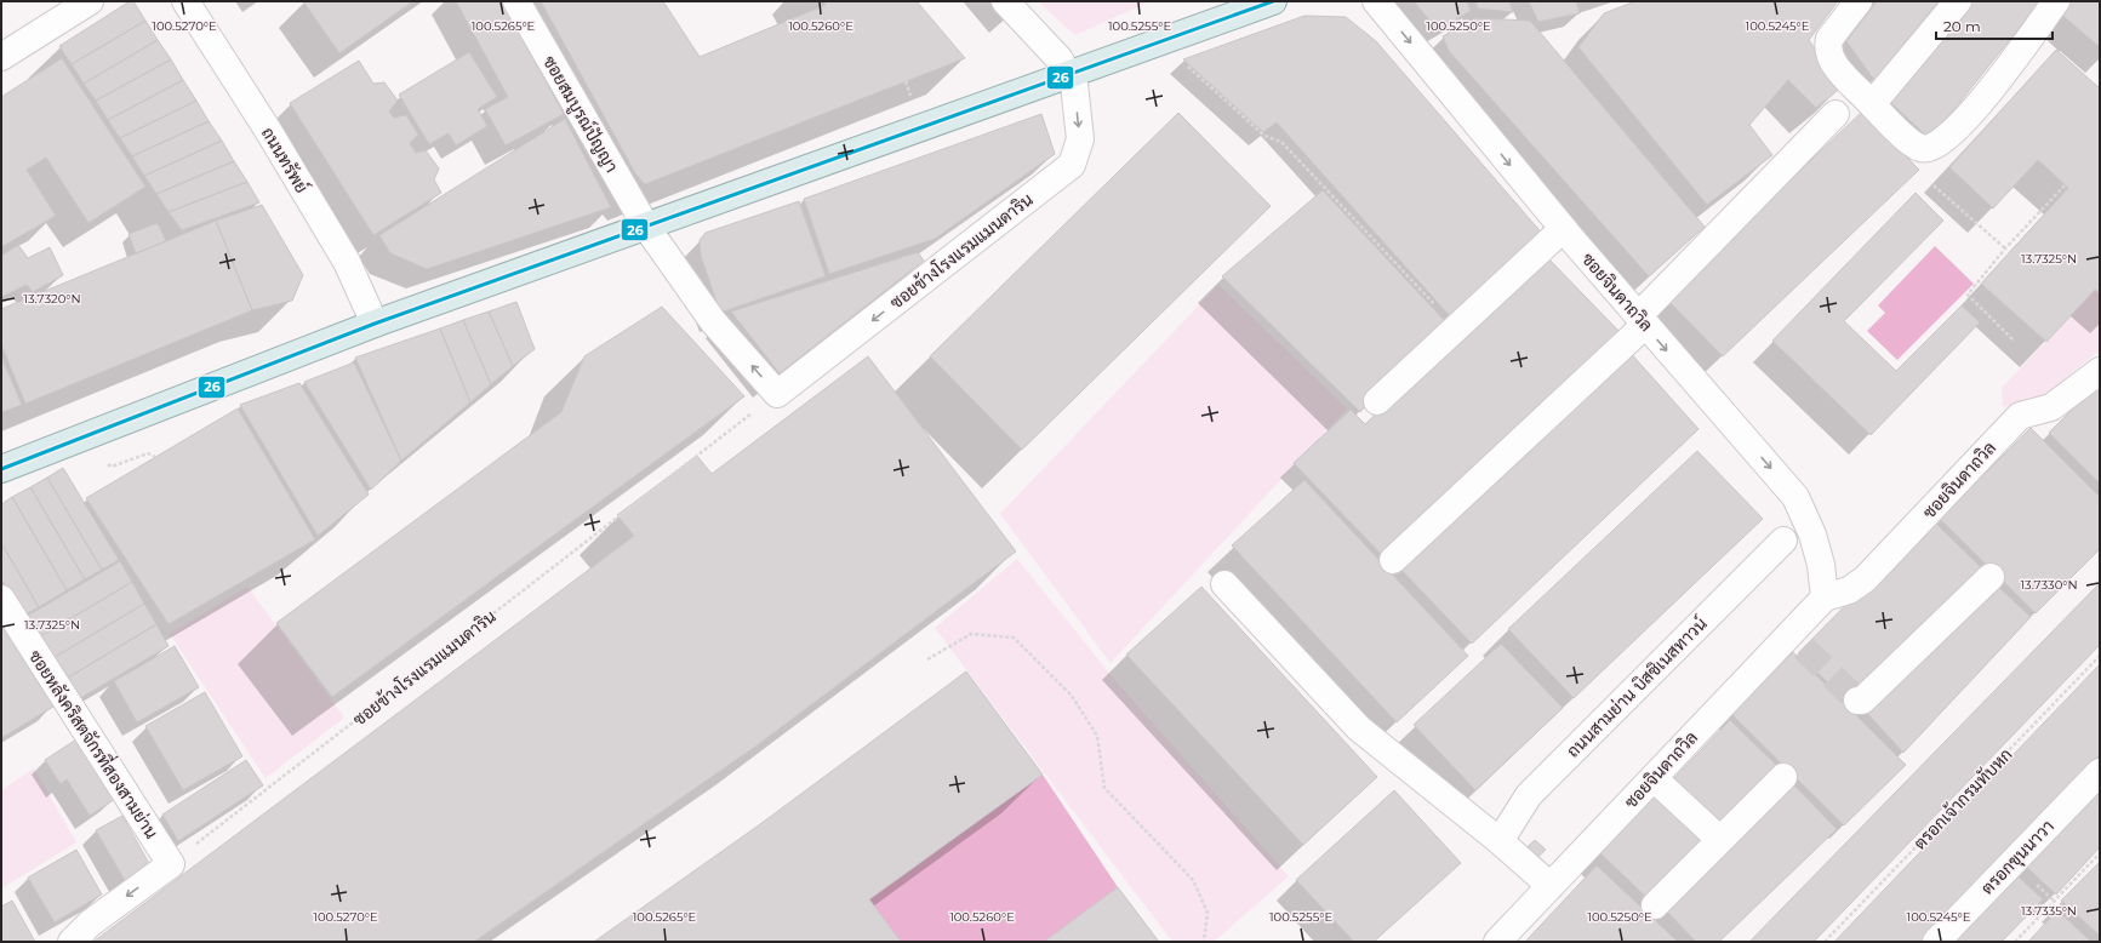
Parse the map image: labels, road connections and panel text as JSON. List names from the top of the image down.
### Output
{
  "streets": {
    "street": [
      "ซอยสมบูรณ์ปัญญา",
      "ถนนทรัพย์",
      "ซอยข้างโรงแรมแมนดาริน",
      "ซอยจินดาถวิล",
      "ถนนสามย่าน บิสซิเนสทาวน์",
      "ซอยหลังคริสตจักรที่สองสามย่าน",
      "ตรอกขุนนาวา"
    ],
    "path": ["ตรอกเจ้ากรมทับหก"]
  },
  "crossings": [
    ["ซอยข้างโรงแรมแมนดาริน", "ซอยหลังคริสตจักรที่สองสามย่าน"]
  ],
  "one_way": ["ซอยข้างโรงแรมแมนดาริน", "ซอยจินดาถวิล"],
  "lines": ["transit line 26"],
  "scale_bar": "20 m",
  "coordinates": [
    "100.5270°E",
    "100.5265°E",
    "100.5260°E",
    "100.5255°E",
    "100.5250°E",
    "100.5245°E",
    "13.7325°N",
    "13.7320°N",
    "13.7330°N",
    "13.7335°N"
  ]
}
